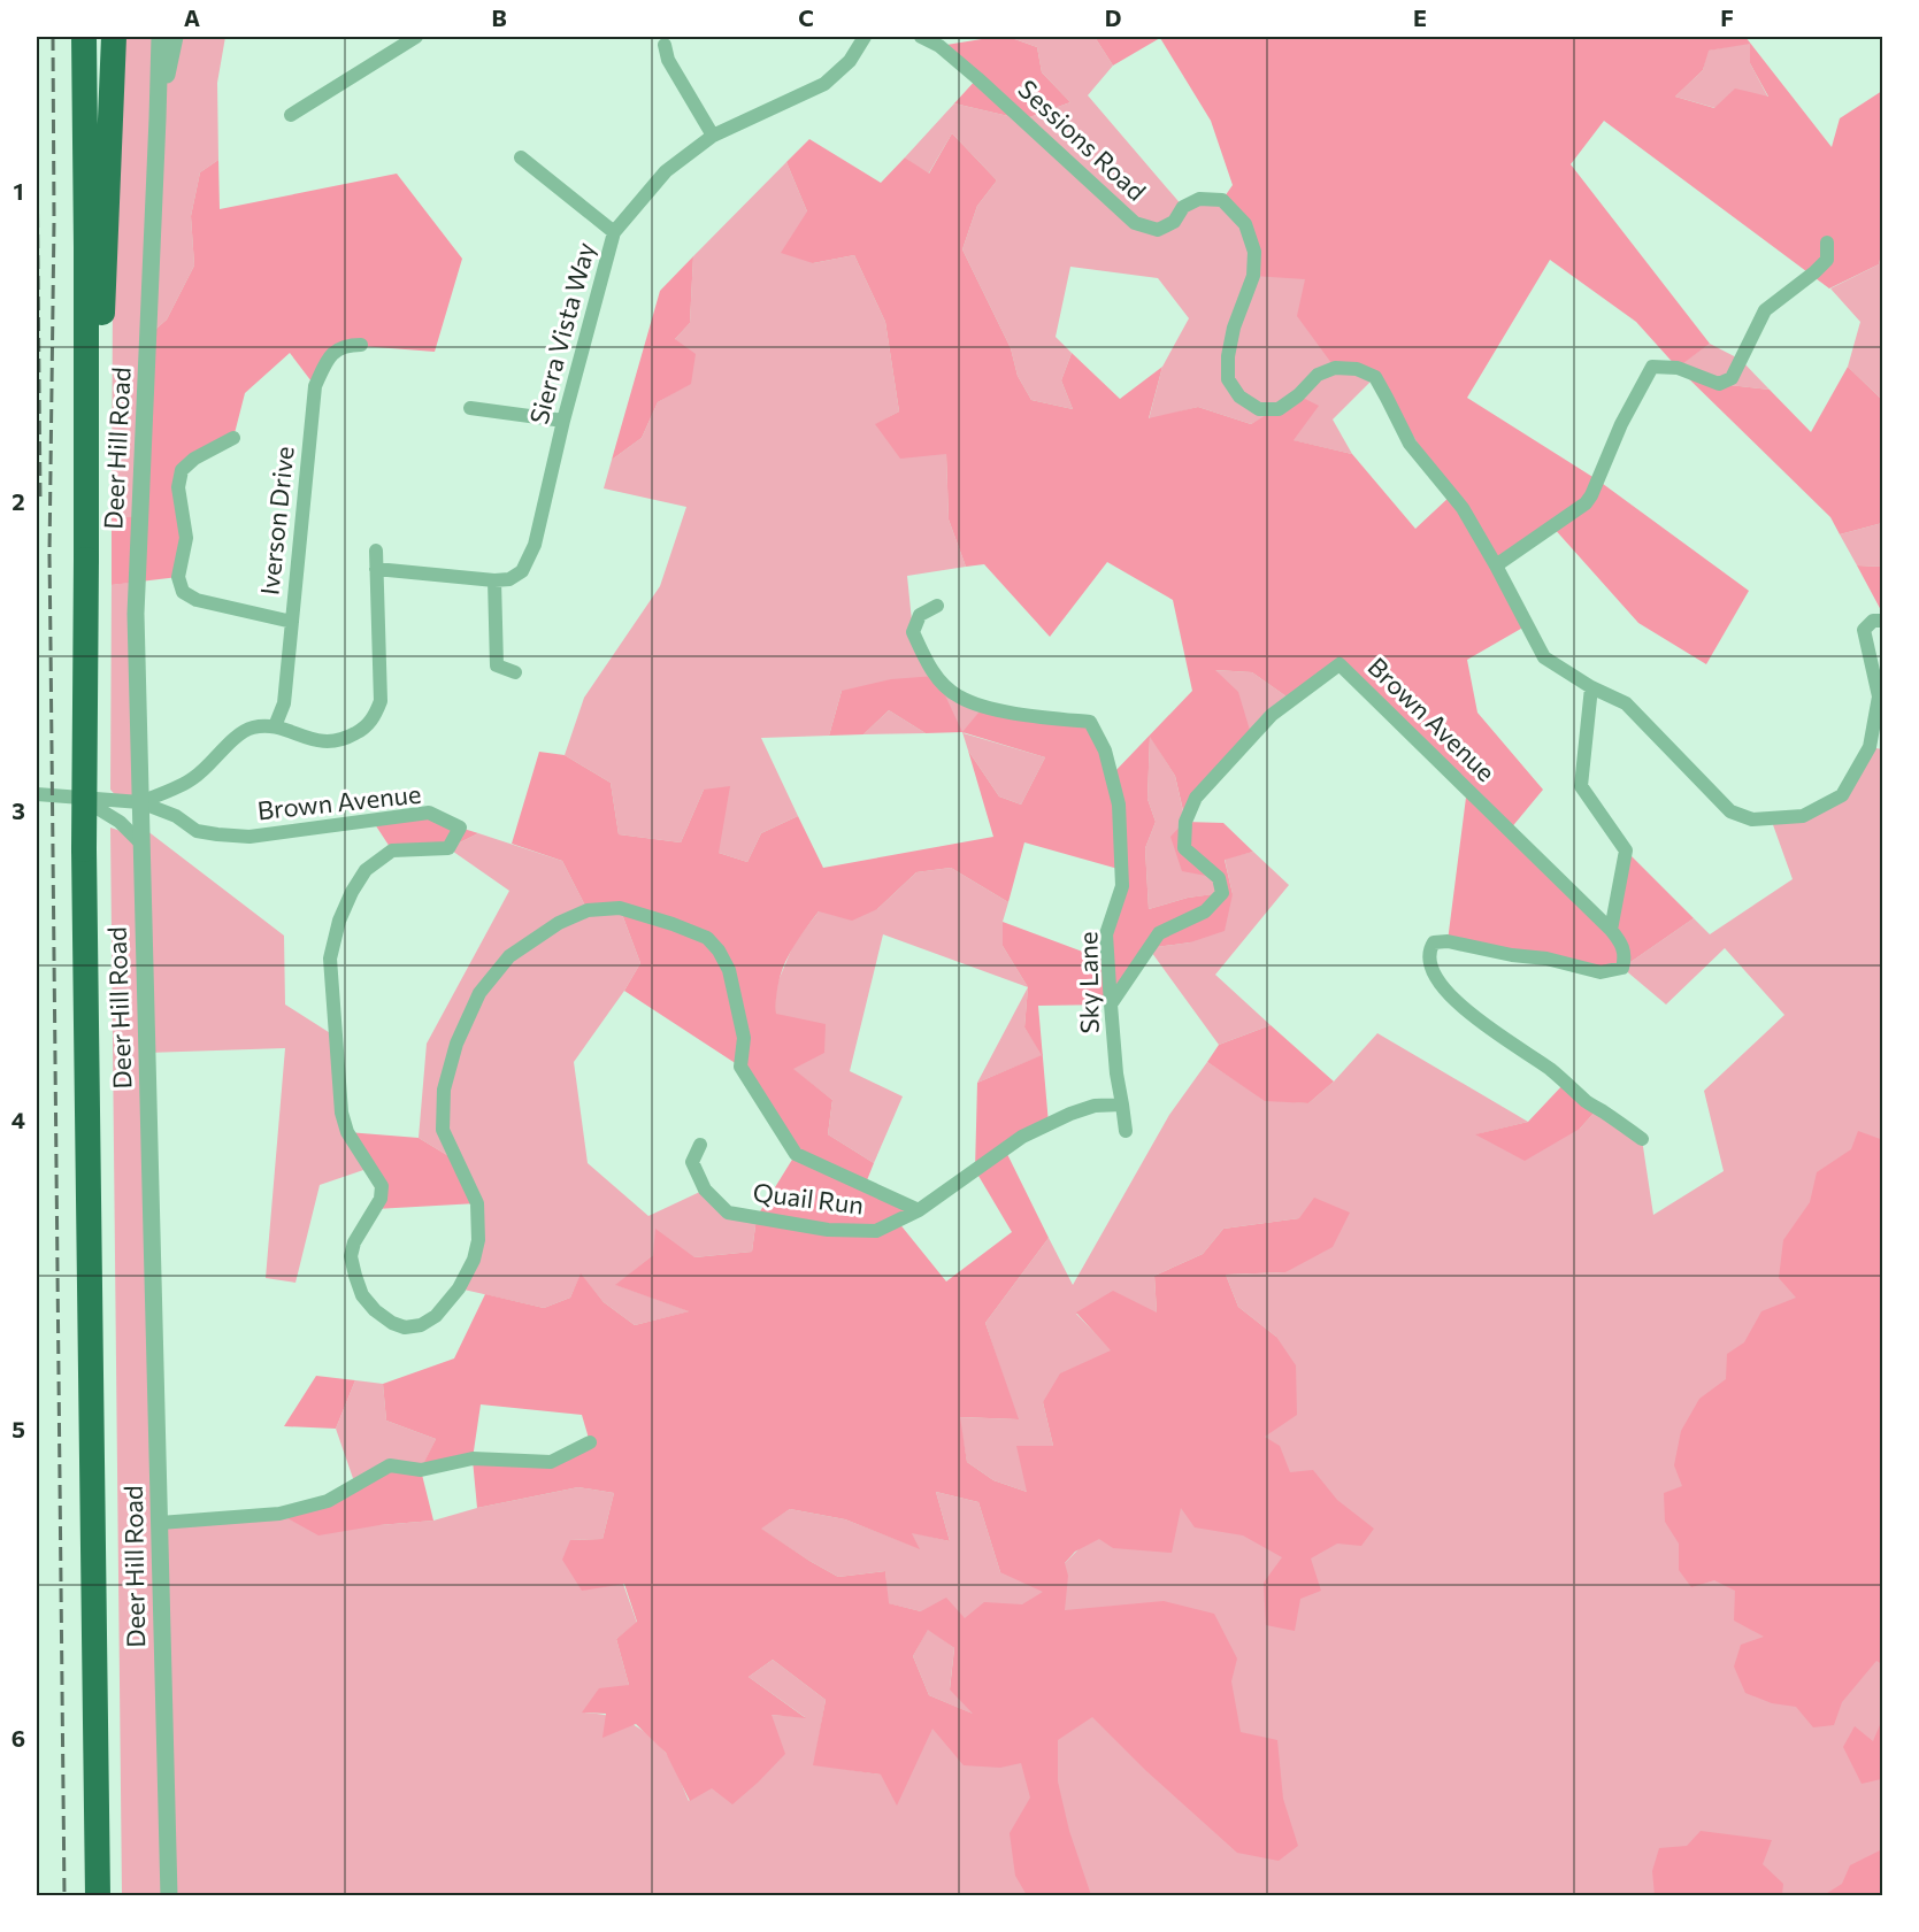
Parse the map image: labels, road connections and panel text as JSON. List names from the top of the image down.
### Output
{
  "streets": {
    "street": [
      "Sessions Road",
      "Sierra Vista Way",
      "Deer Hill Road",
      "Iverson Drive",
      "Brown Avenue",
      "Sky Lane",
      "Quail Run"
    ]
  },
  "crossings": [
    ["Deer Hill Road", "Brown Avenue"],
    ["Brown Avenue", "Sky Lane"],
    ["Brown Avenue", "Quail Run"]
  ],
  "grid": {
    "columns": [
      "A",
      "B",
      "C",
      "D",
      "E",
      "F"
    ],
    "rows": [
      "1",
      "2",
      "3",
      "4",
      "5",
      "6"
    ]
  }
}
